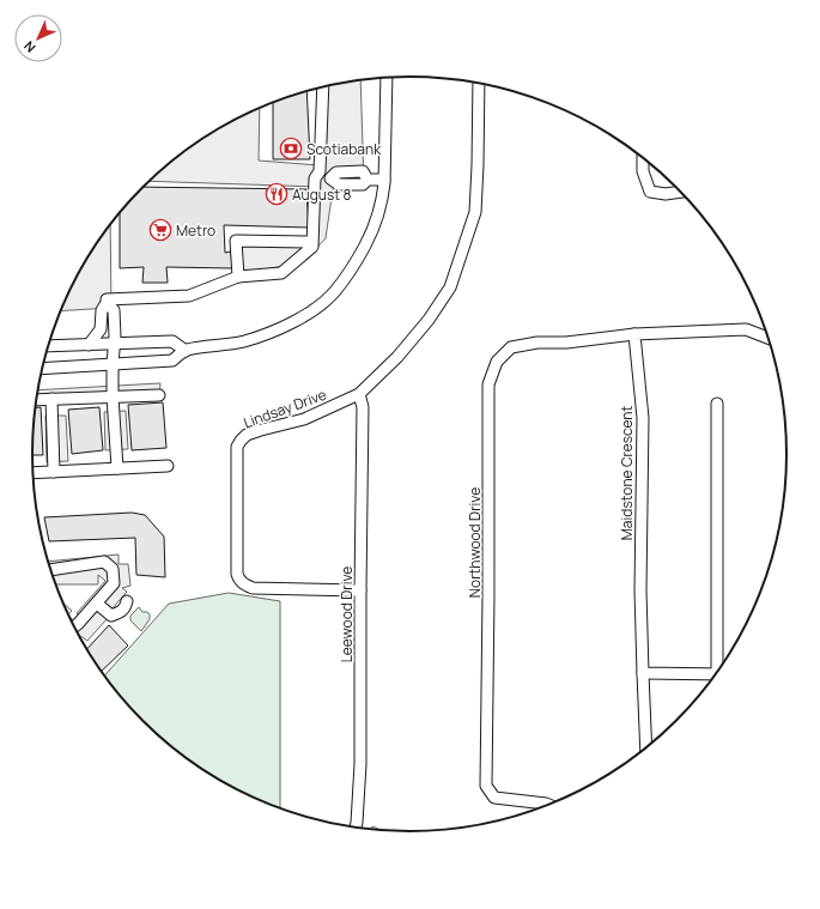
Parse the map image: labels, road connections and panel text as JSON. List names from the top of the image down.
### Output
{
  "streets": {
    "street": [
      "Lindsay Drive",
      "Maidstone Crescent",
      "Northwood Drive",
      "Leewood Drive"
    ]
  },
  "crossings": [
    ["Lindsay Drive", "Leewood Drive"],
    ["Maidstone Crescent", "Northwood Drive"]
  ],
  "places": {
    "bank": ["Scotiabank"],
    "restaurant": ["August 8"],
    "supermarket": ["Metro"]
  },
  "north": "bottom left"
}
